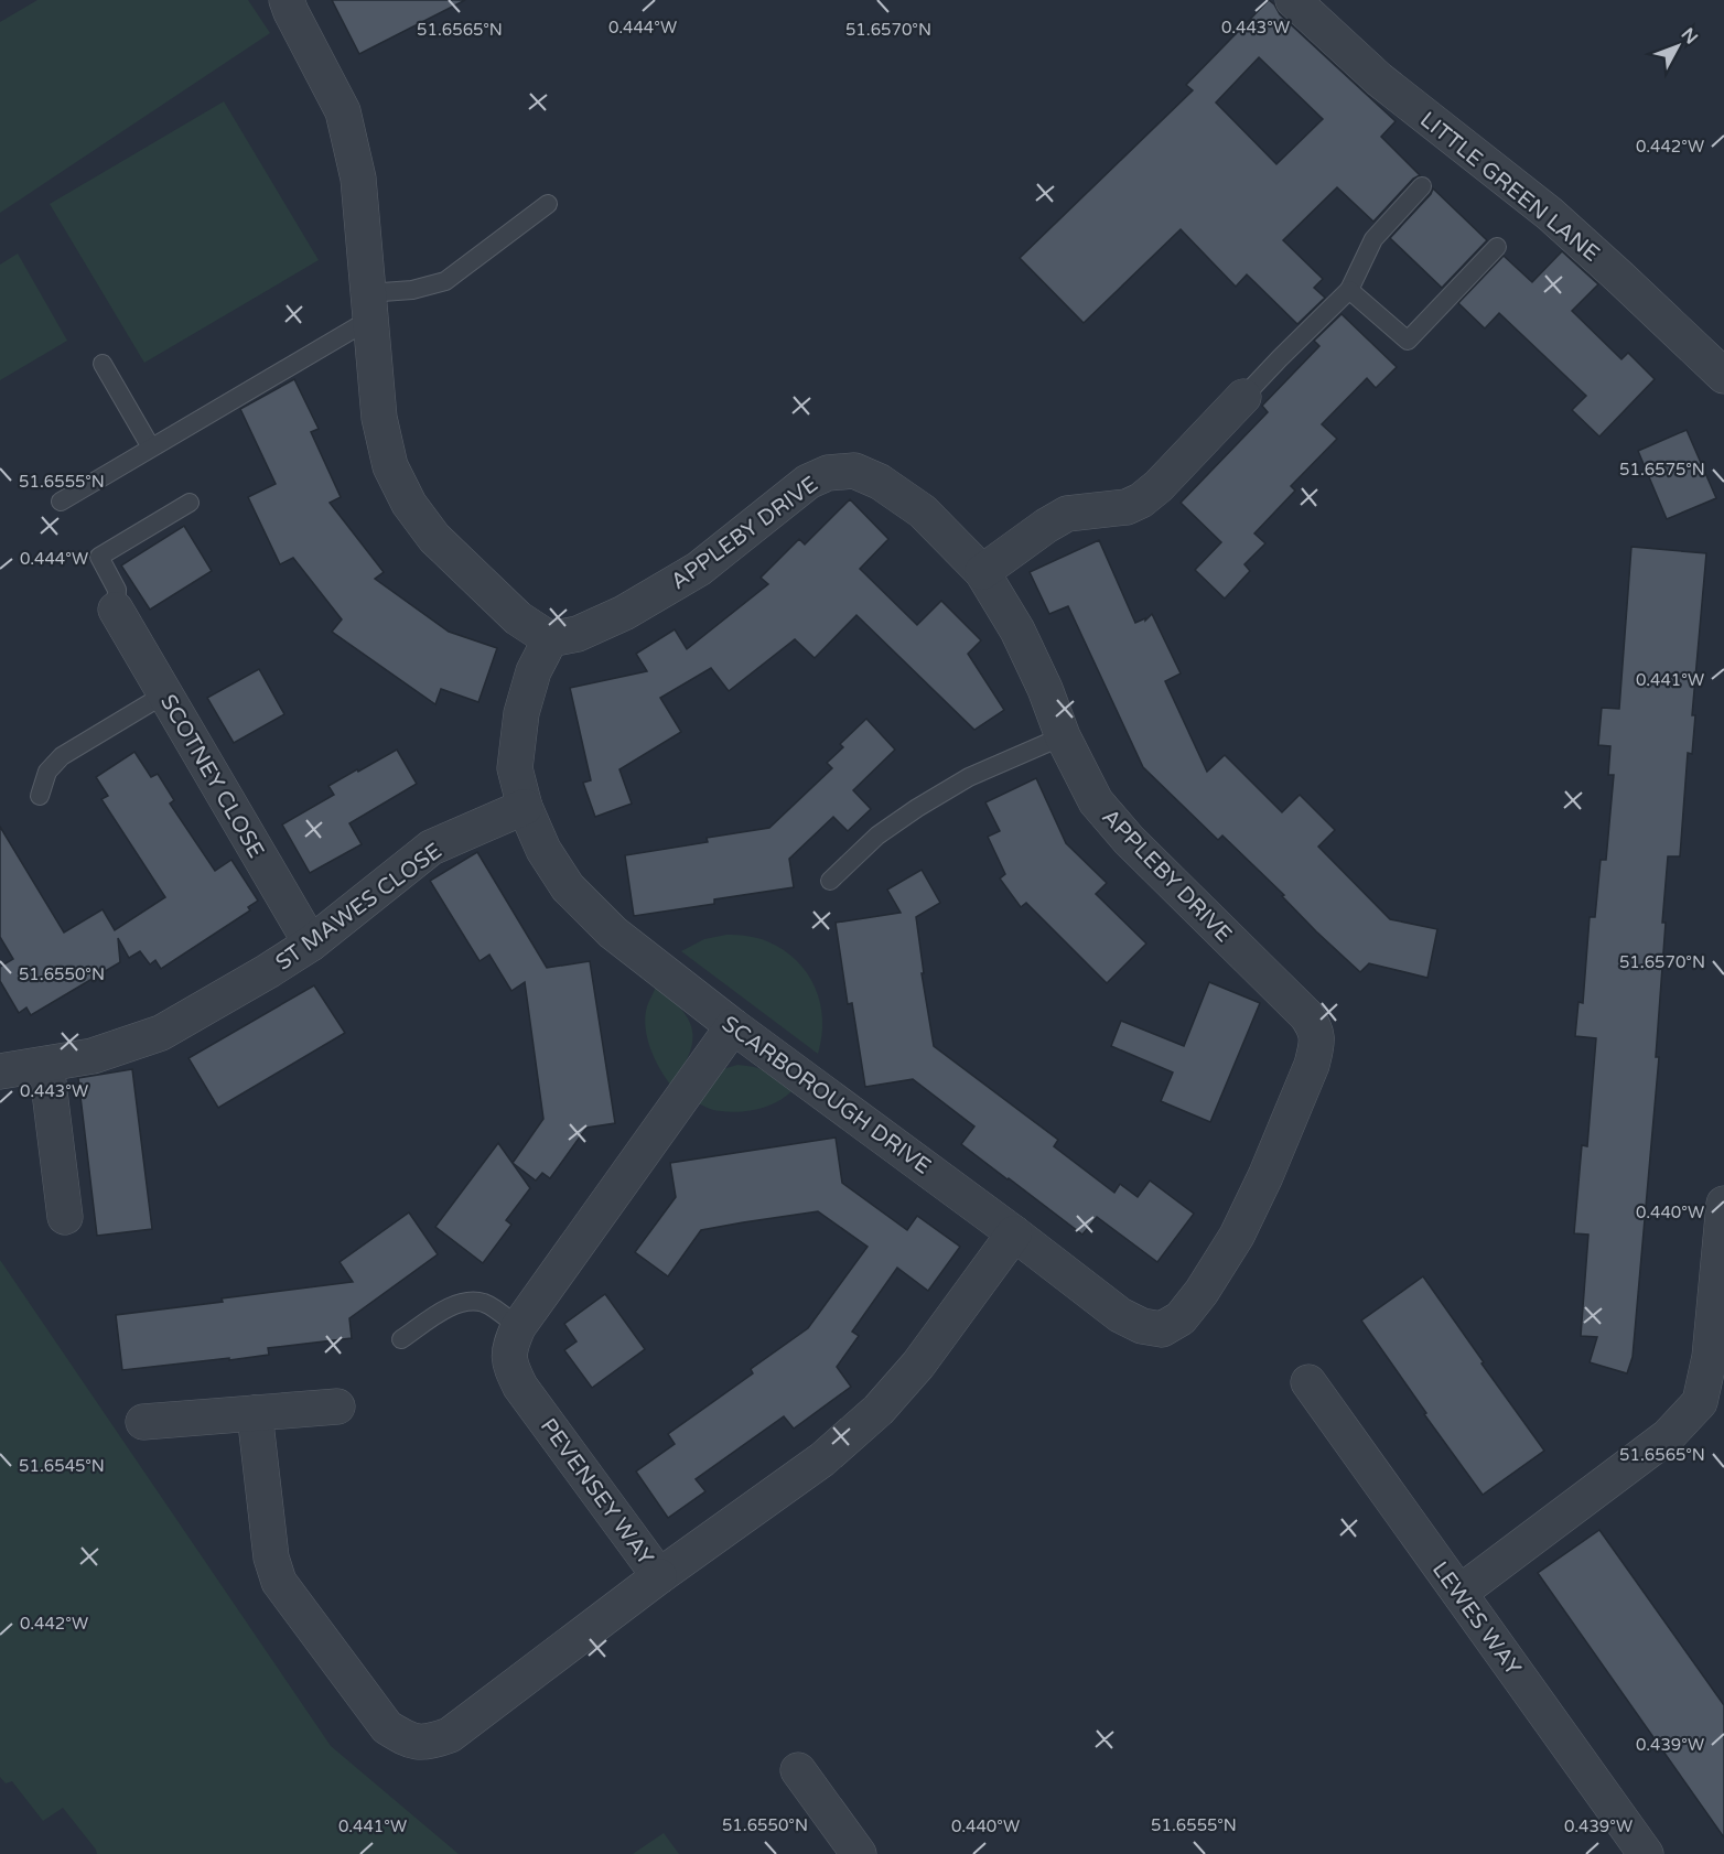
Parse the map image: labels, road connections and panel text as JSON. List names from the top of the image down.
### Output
{
  "streets": {
    "street": [
      "LITTLE GREEN LANE",
      "APPLEBY DRIVE",
      "SCOTNEY CLOSE",
      "ST MAWES CLOSE",
      "SCARBOROUGH DRIVE",
      "PEVENSEY WAY",
      "LEWES WAY"
    ]
  },
  "crossings": [
    ["APPLEBY DRIVE", "SCARBOROUGH DRIVE"],
    ["SCOTNEY CLOSE", "ST MAWES CLOSE"],
    ["ST MAWES CLOSE", "SCARBOROUGH DRIVE"],
    ["SCARBOROUGH DRIVE", "PEVENSEY WAY"]
  ],
  "north": "top right",
  "coordinates": [
    "0.444°W",
    "0.443°W",
    "51.6565°N",
    "51.6570°N",
    "0.442°W",
    "51.6575°N",
    "51.6555°N",
    "0.441°W",
    "51.6550°N",
    "0.440°W",
    "51.6545°N",
    "0.439°W"
  ]
}
